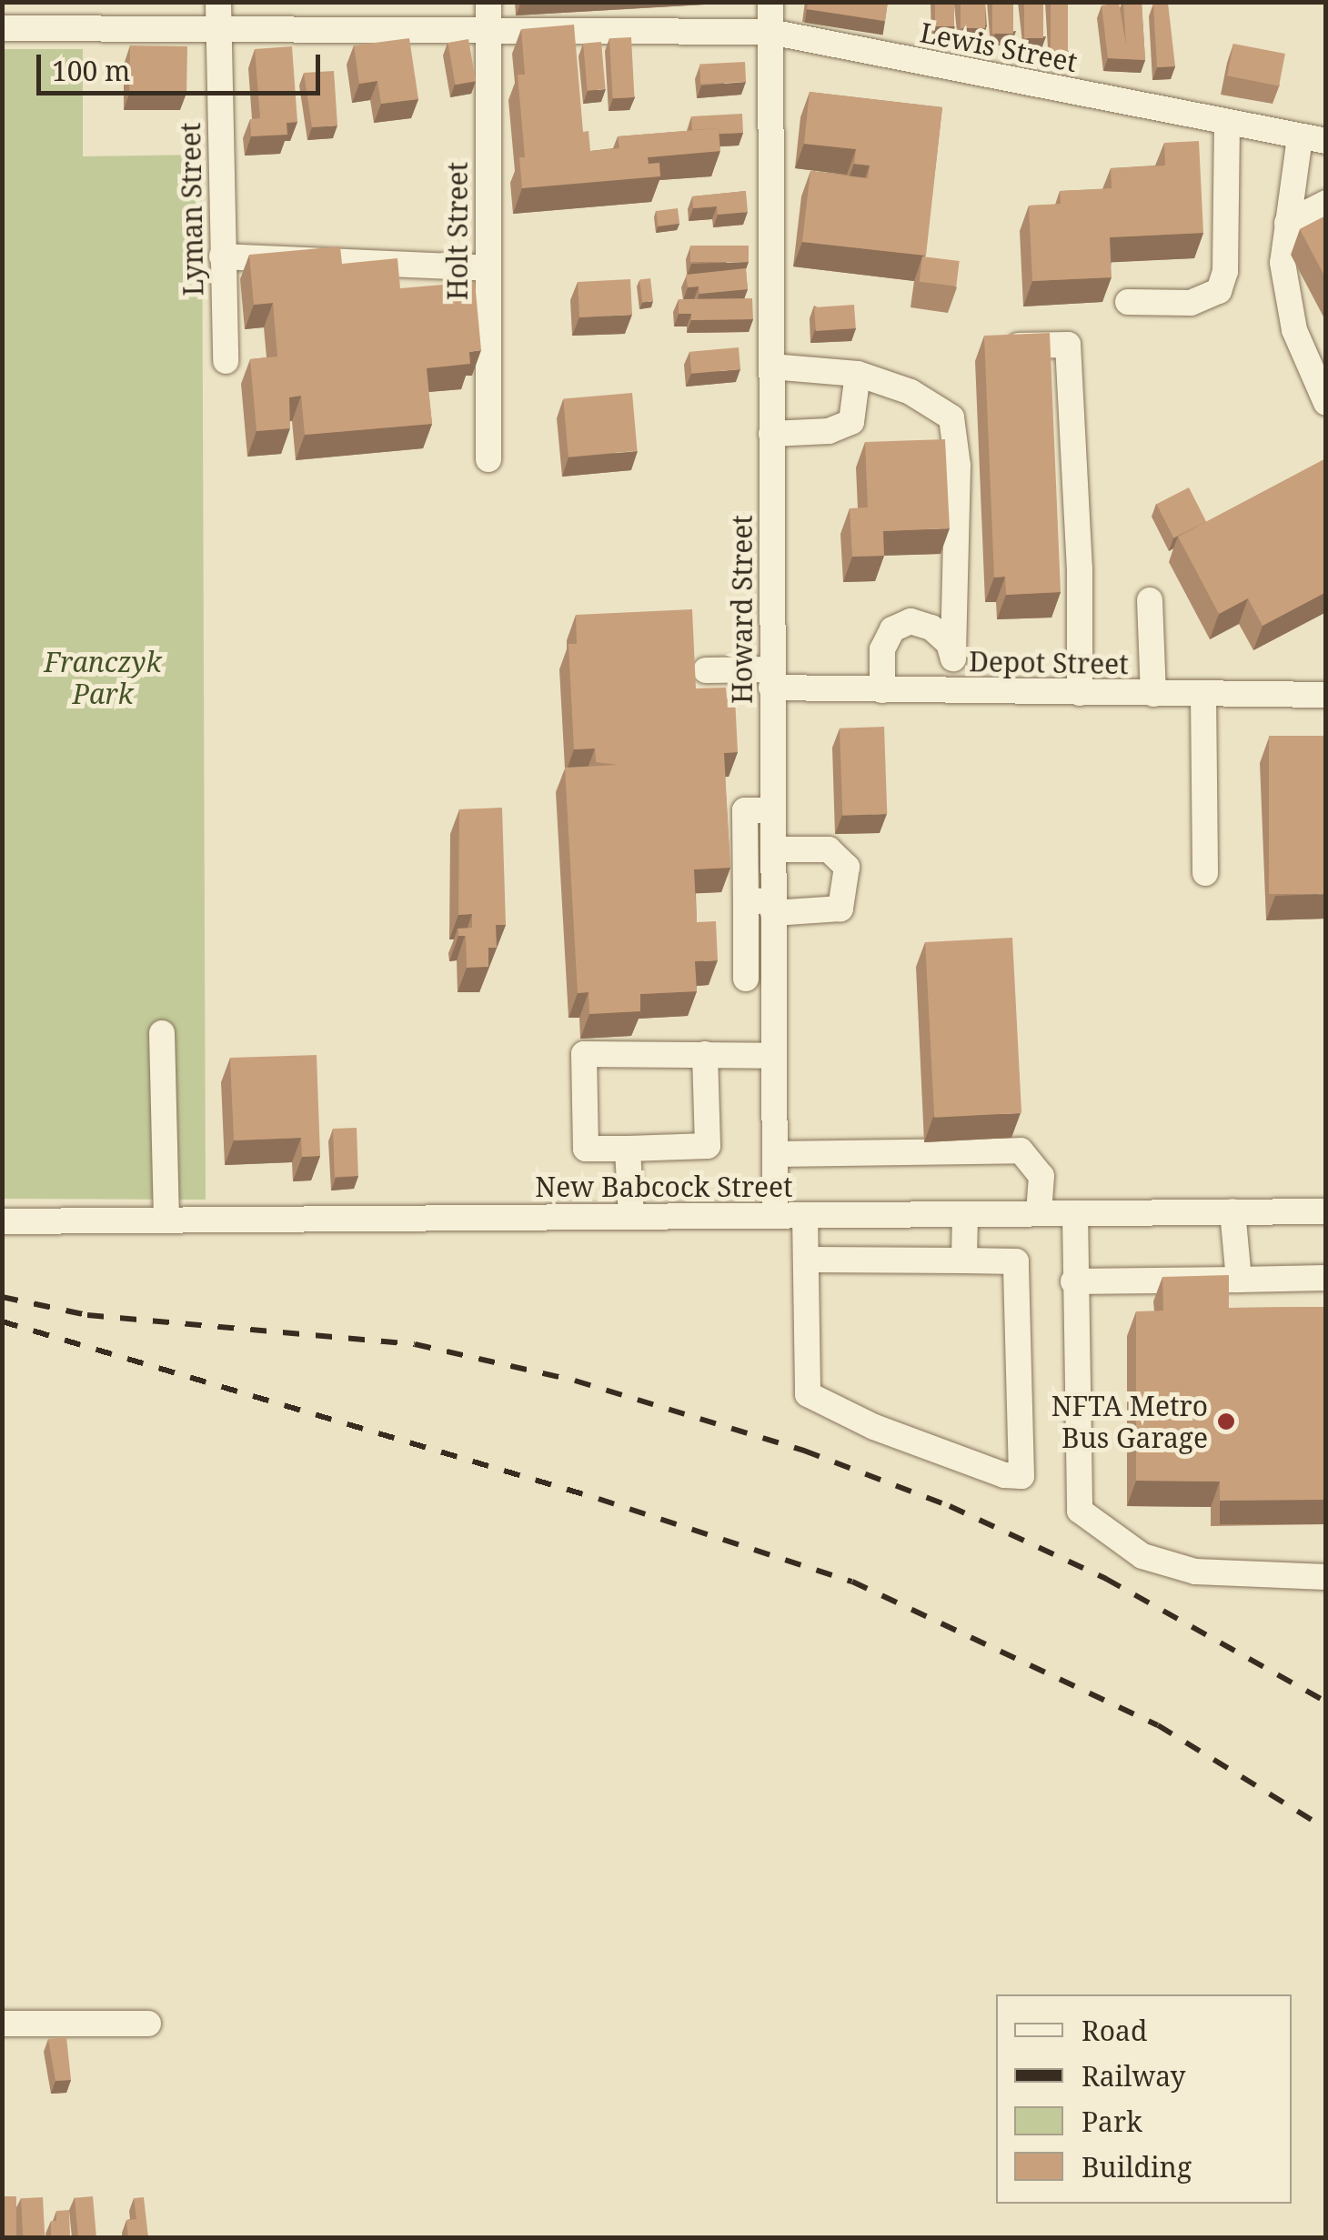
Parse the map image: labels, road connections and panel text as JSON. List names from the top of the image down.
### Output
{
  "streets": {
    "street": [
      "Lewis Street",
      "Lyman Street",
      "Holt Street",
      "Howard Street",
      "Depot Street",
      "New Babcock Street"
    ]
  },
  "crossings": [
    ["Lewis Street", "Lyman Street"],
    ["Lewis Street", "Holt Street"],
    ["Lewis Street", "Howard Street"],
    ["Howard Street", "Depot Street"],
    ["Howard Street", "New Babcock Street"]
  ],
  "parks": ["Franczyk Park"],
  "places": ["NFTA Metro Bus Garage"],
  "legend": [
    "Road",
    "Railway",
    "Park",
    "Building"
  ],
  "scale_bar": "100 m"
}
